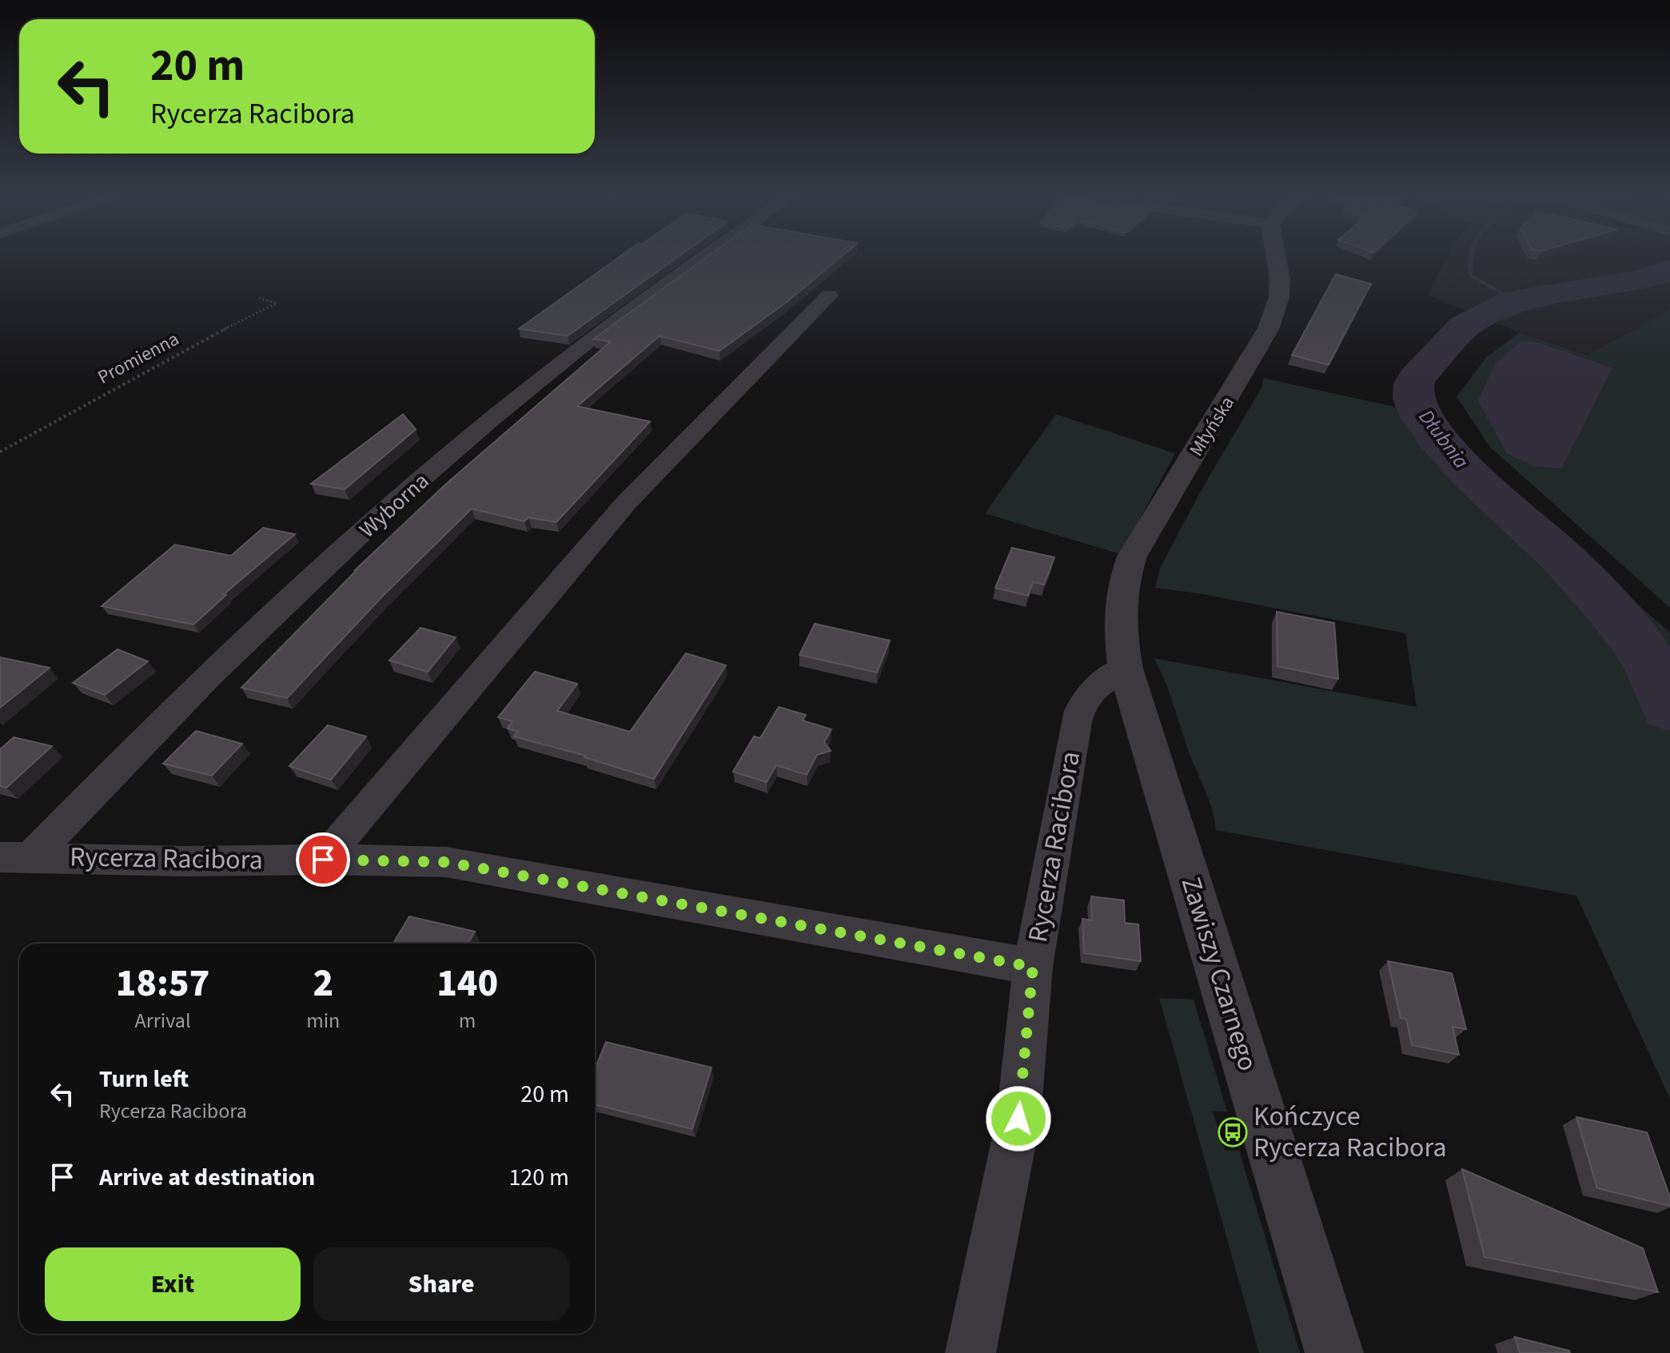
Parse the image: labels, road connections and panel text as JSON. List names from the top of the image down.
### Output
{
  "streets": {
    "street": [
      "Młyńska",
      "Wyborna",
      "Rycerza Racibora",
      "Zawiszy Czarnego"
    ],
    "path": ["Promienna"]
  },
  "crossings": [
    ["Młyńska", "Rycerza Racibora"],
    ["Młyńska", "Zawiszy Czarnego"],
    ["Wyborna", "Rycerza Racibora"],
    ["Rycerza Racibora", "Zawiszy Czarnego"]
  ],
  "water": ["Dłubnia"],
  "places": {
    "bus stop": ["Kończyce Rycerza Racibora"]
  },
  "page": {
    "turn": ["20 m", "Rycerza Racibora"],
    "eta": [
      "18:57",
      "Arrival",
      "2",
      "min",
      "140",
      "m"
    ],
    "list": [
      {
        "name": "Turn left",
        "note": "Rycerza Racibora",
        "value": "20 m"
      },
      {
        "name": "Arrive at destination",
        "value": "120 m"
      }
    ],
    "buttons": ["Exit", "Share"]
  }
}
